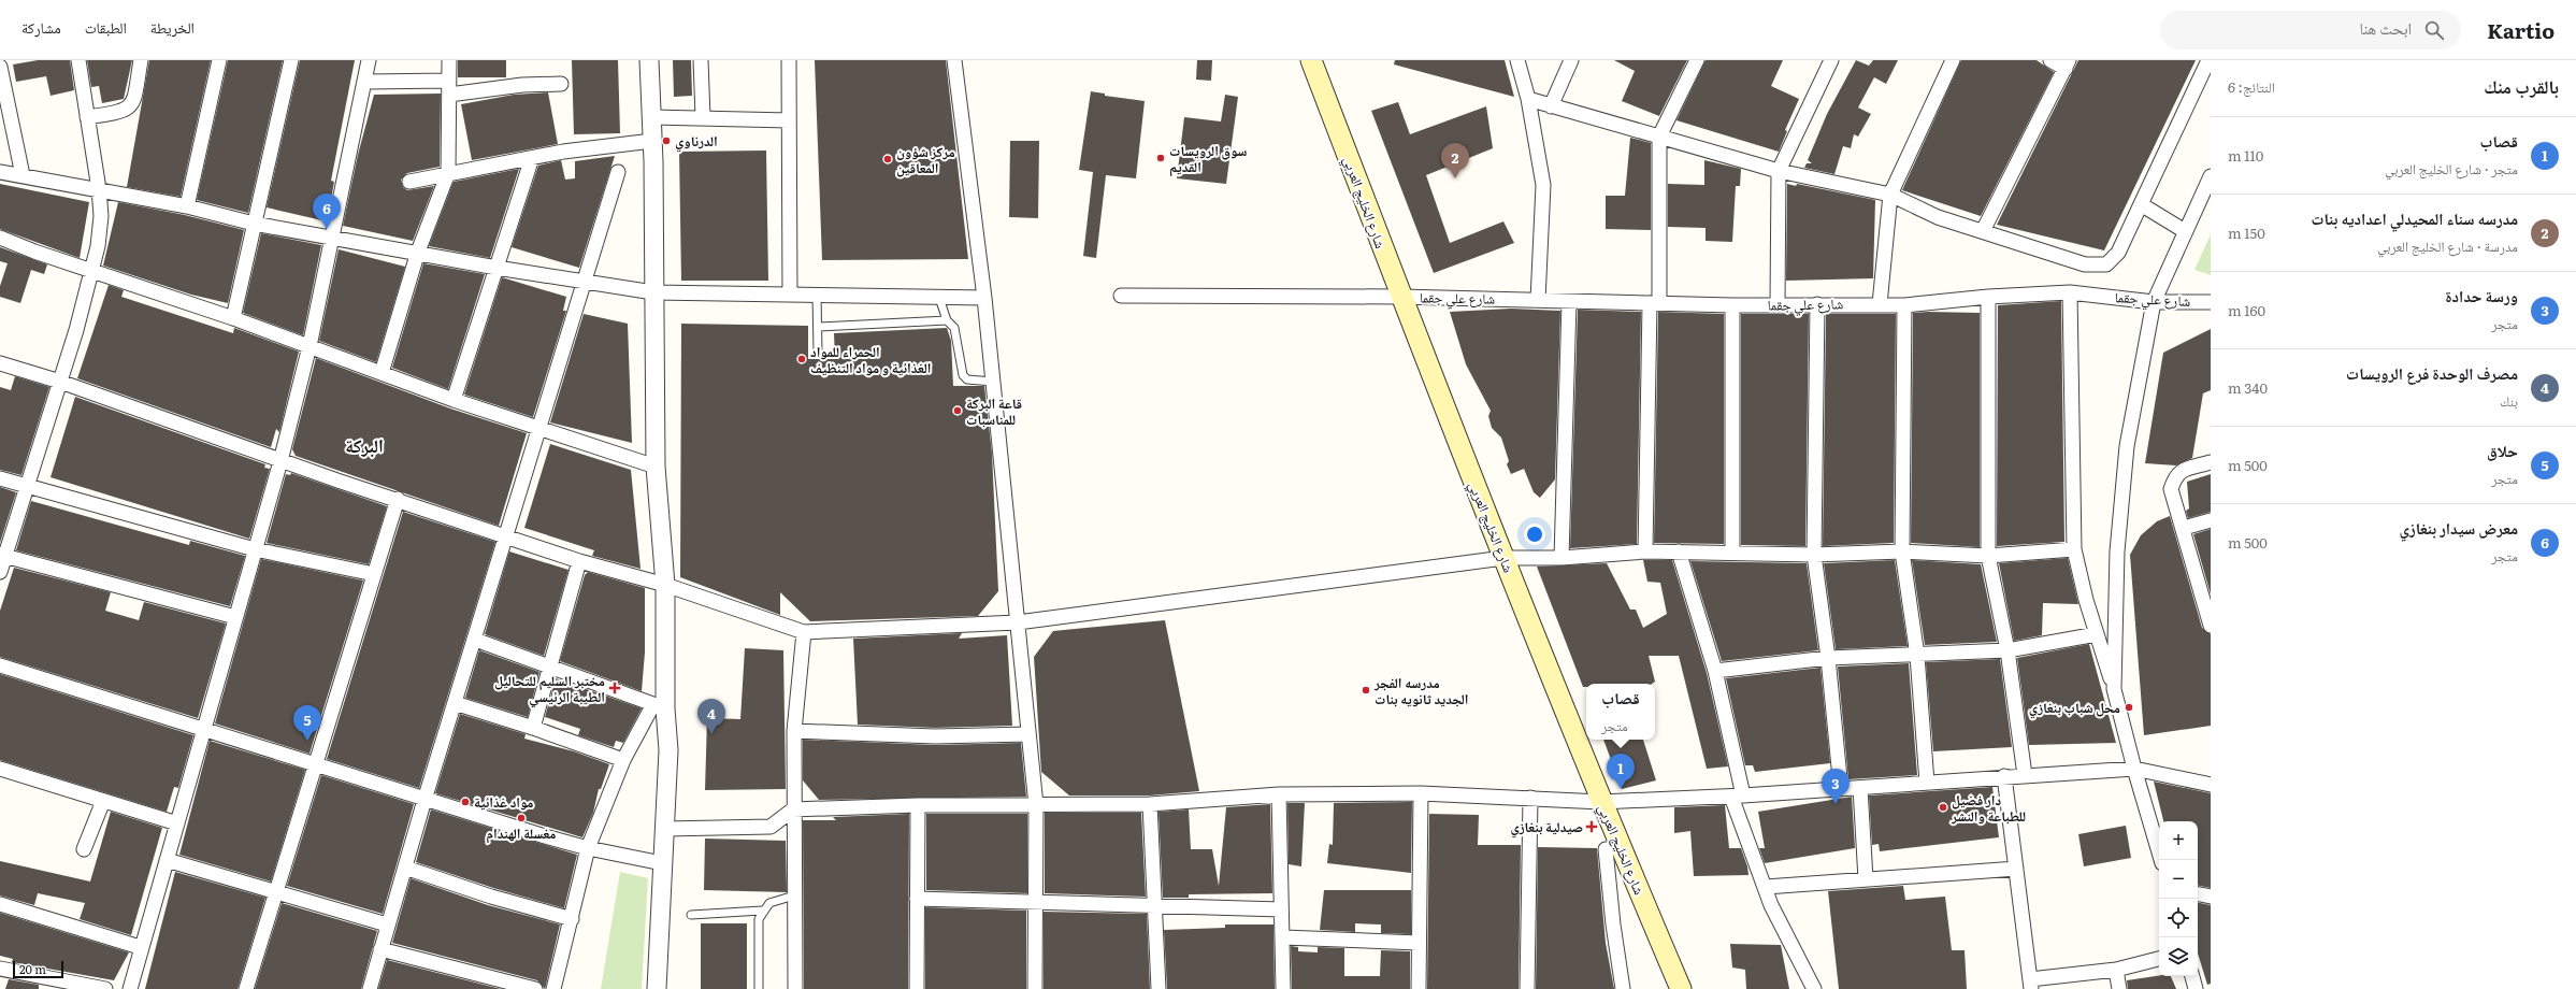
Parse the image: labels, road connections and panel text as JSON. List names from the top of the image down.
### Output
{
  "streets": {
    "main road": ["شارع الخليج العربي"],
    "street": ["شارع علي جقما"]
  },
  "crossings": [
    ["شارع الخليج العربي", "شارع علي جقما"]
  ],
  "districts": ["البركة"],
  "places": {
    "other": [
      "الدرناوي",
      "سوق الرويسات القديم",
      "مركز شؤون المعاقين",
      "الحمراء للمواد الغذائية و مواد التنظيف",
      "قاعة البركة للمناسبات",
      "مدرسه الفجر الجديد ثانويه بنات",
      "محل شباب بنغازي",
      "مواد غذائية",
      "دار فضيل للطباعة والنشر",
      "مغسلة الهندام"
    ],
    "health": ["مختبر السليم للتحاليل الطيبة الرئيسي", "صيدلية بنغازي"]
  },
  "scale_bar": "20 m",
  "page": {
    "header": "Kartio",
    "search": "ابحث هنا",
    "nav": ["الخريطة", "الطبقات", "مشاركة"],
    "heading": ["بالقرب منك", "النتائج: 6"],
    "list": [
      {
        "mark": "1",
        "name": "قصاب",
        "note": "متجر · شارع الخليج العربي",
        "value": "110 m"
      },
      {
        "mark": "2",
        "name": "مدرسه سناء المحيدلي اعداديه بنات",
        "note": "مدرسة · شارع الخليج العربي",
        "value": "150 m"
      },
      {
        "mark": "3",
        "name": "ورسة حدادة",
        "note": "متجر",
        "value": "160 m"
      },
      {
        "mark": "4",
        "name": "مصرف الوحدة فرع الرويسات",
        "note": "بنك",
        "value": "340 m"
      },
      {
        "mark": "5",
        "name": "حلاق",
        "note": "متجر",
        "value": "500 m"
      },
      {
        "mark": "6",
        "name": "معرض سيدار بنغازي",
        "note": "متجر",
        "value": "500 m"
      }
    ],
    "pins": [
      "2",
      "6",
      "4",
      "5",
      "1",
      "3"
    ],
    "popup": ["قصاب", "متجر"],
    "map_buttons": ["+", "−"],
    "scale": "20 m"
  }
}
